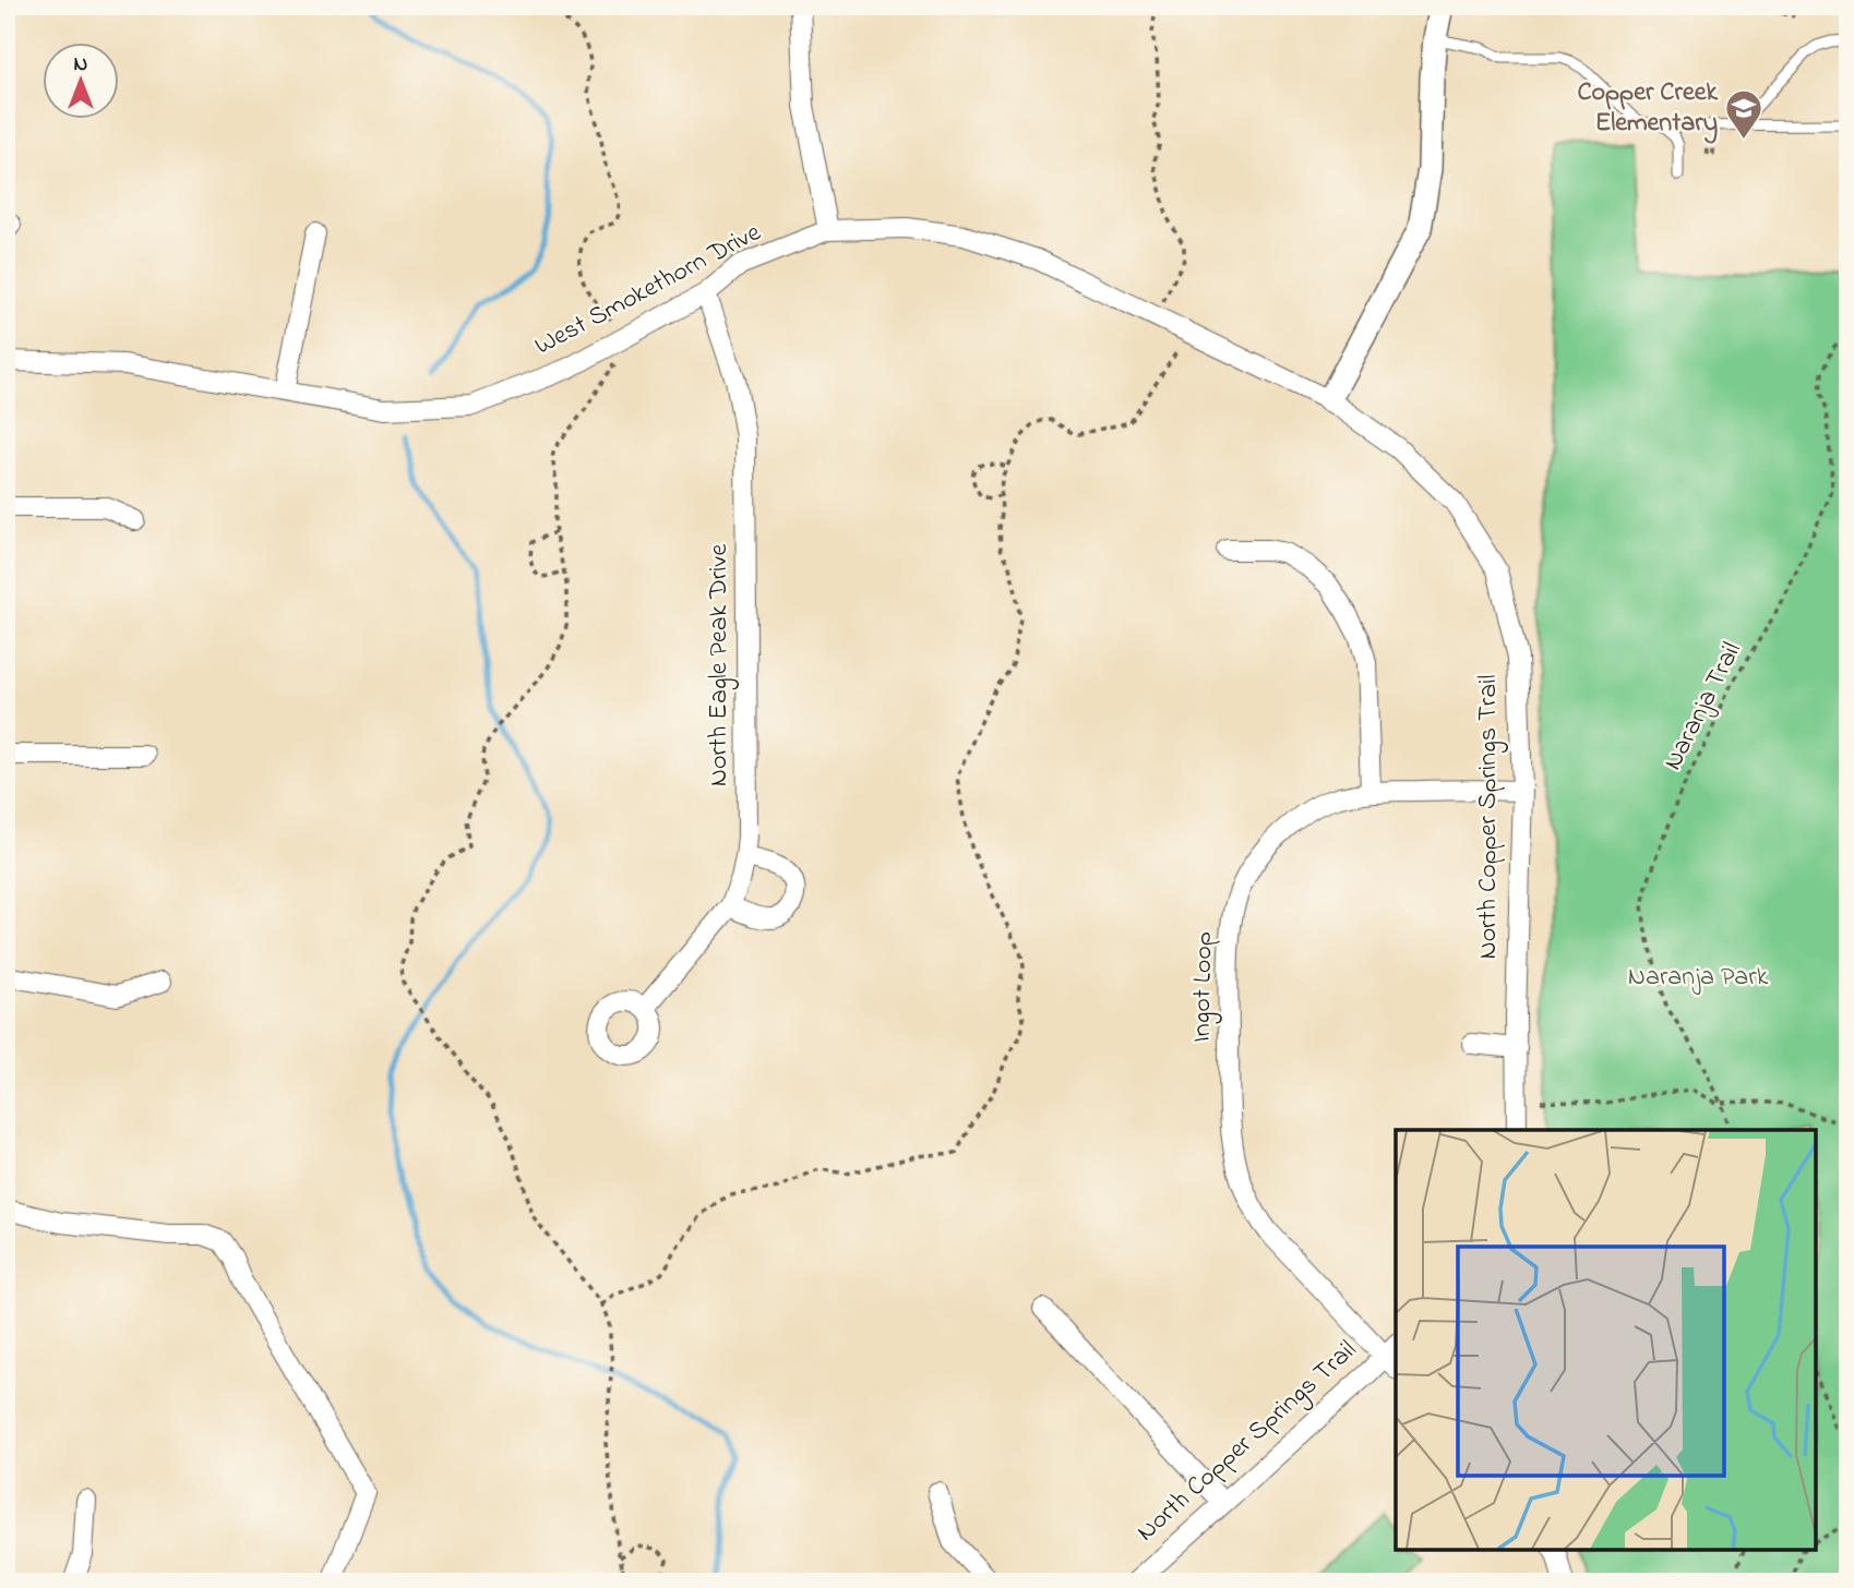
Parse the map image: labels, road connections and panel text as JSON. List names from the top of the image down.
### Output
{
  "streets": {
    "street": [
      "West Smokethorn Drive",
      "North Eagle Peak Drive",
      "North Copper Springs Trail",
      "Ingot Loop"
    ],
    "path": ["Naranja Trail"]
  },
  "crossings": [
    ["West Smokethorn Drive", "North Eagle Peak Drive"],
    ["West Smokethorn Drive", "North Copper Springs Trail"],
    ["North Copper Springs Trail", "Ingot Loop"]
  ],
  "parks": ["Naranja Park"],
  "places": {
    "school or university": ["Copper Creek Elementary"]
  },
  "north": "top"
}
